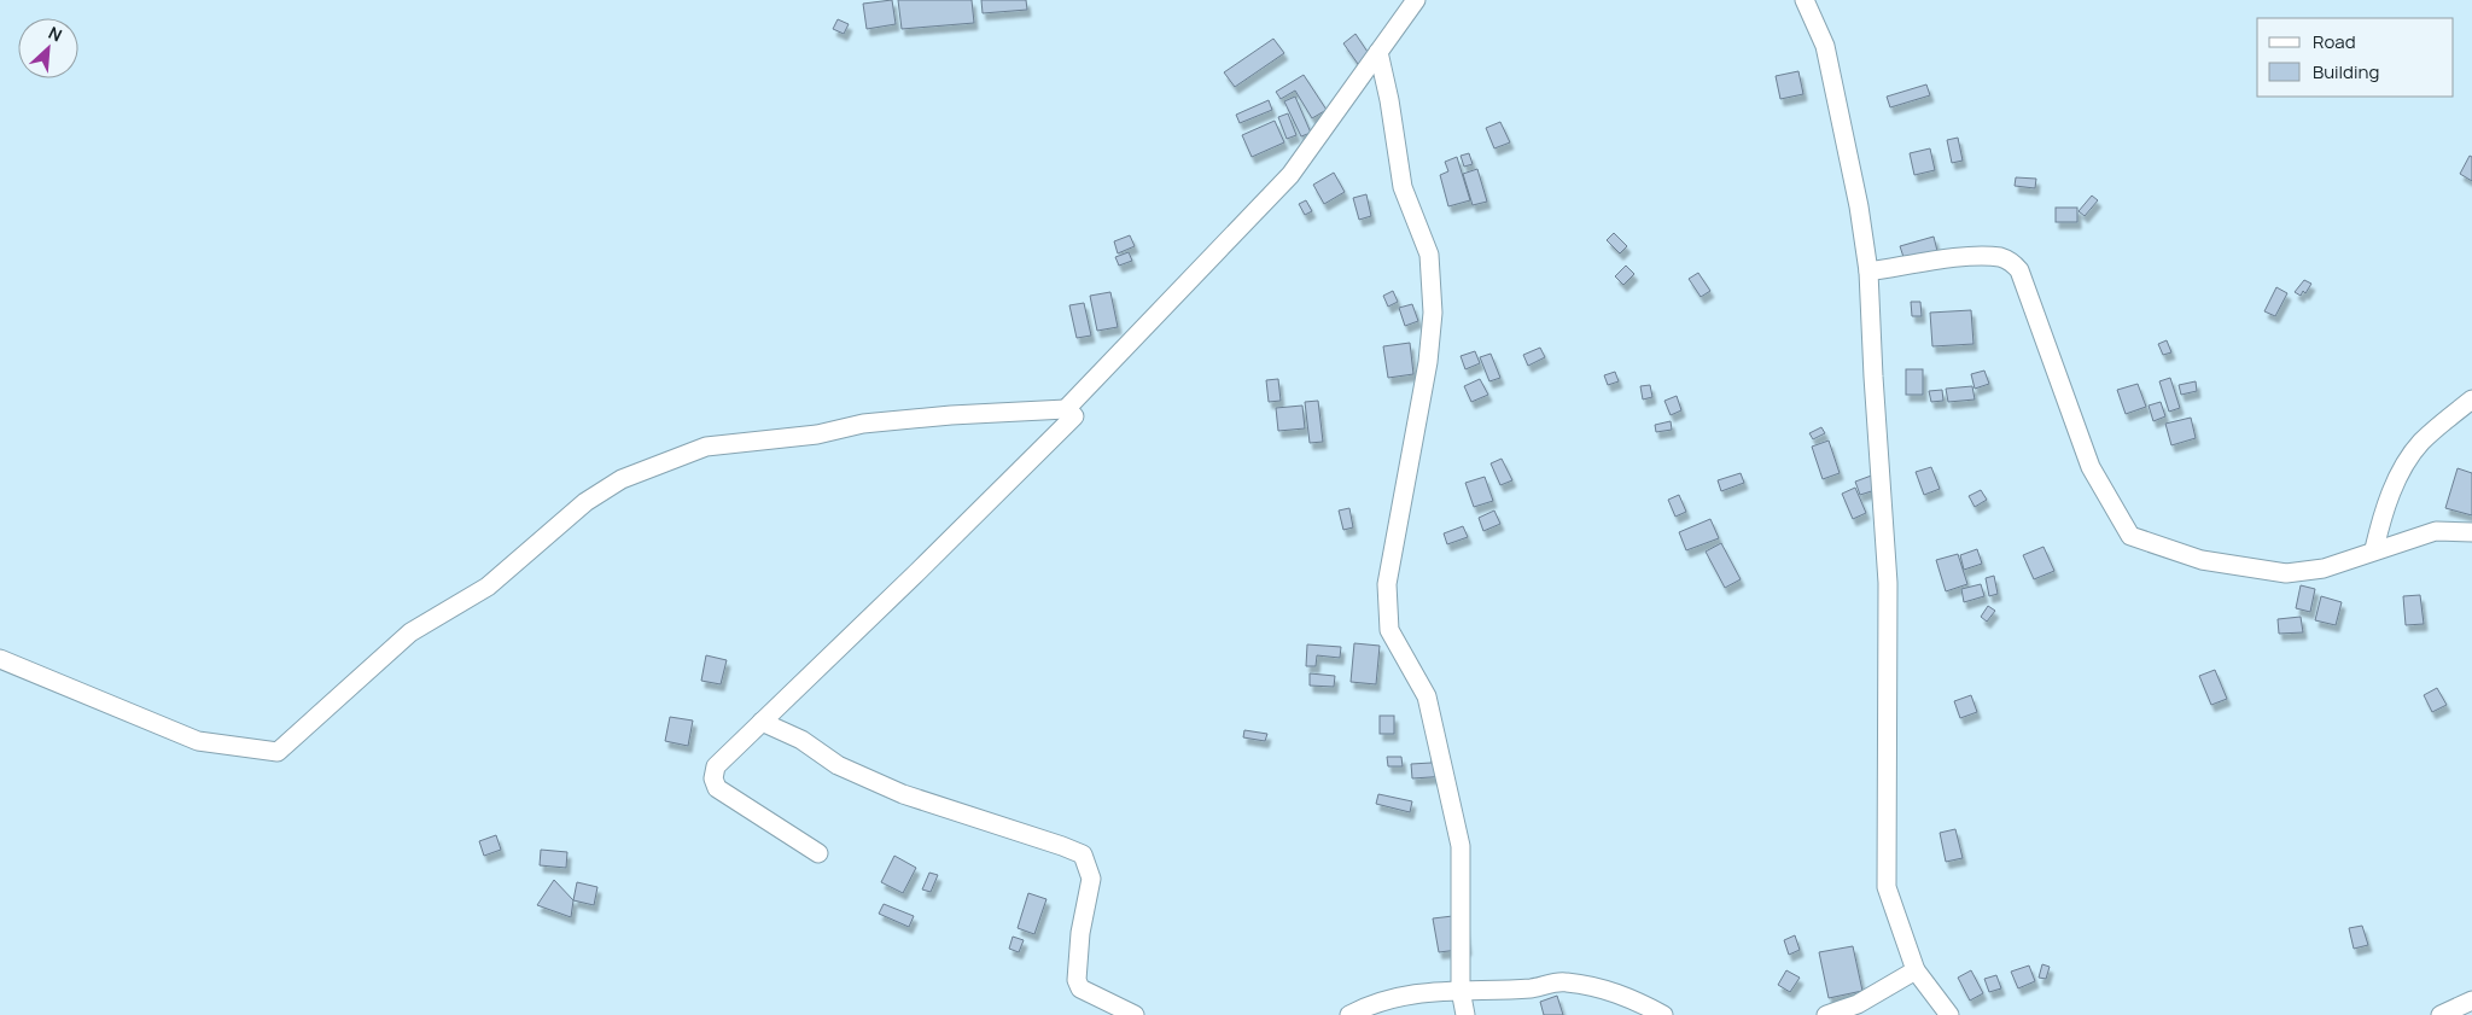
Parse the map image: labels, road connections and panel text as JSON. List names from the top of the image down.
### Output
{
  "legend": ["Road", "Building"],
  "north": "top right"
}
